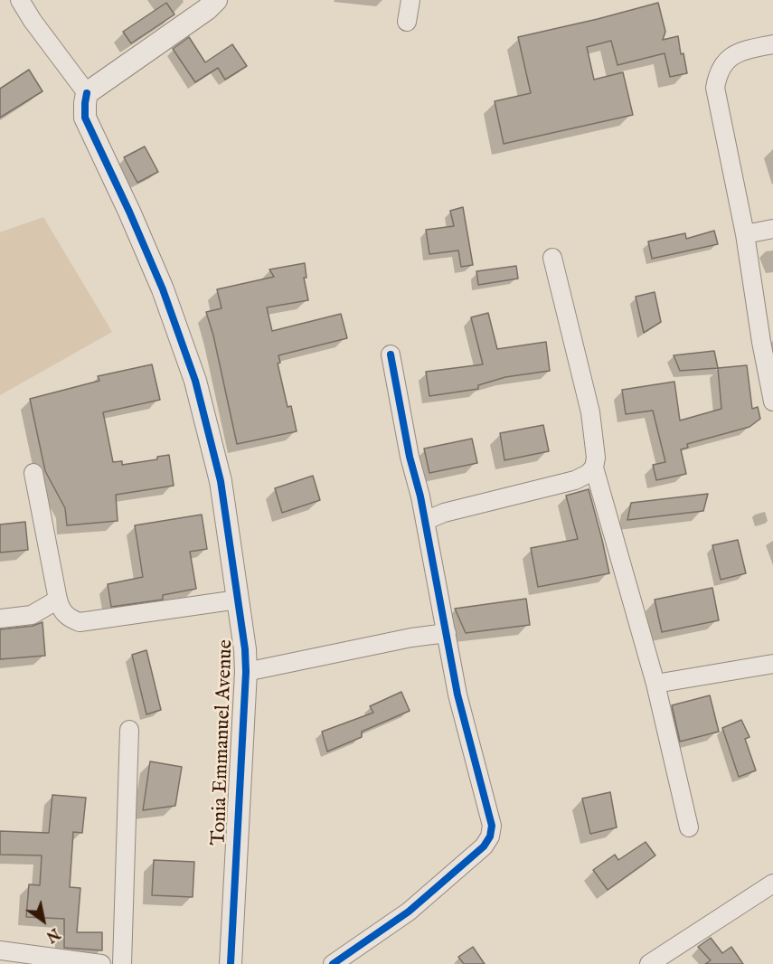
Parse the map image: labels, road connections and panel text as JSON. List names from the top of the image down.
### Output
{
  "streets": {
    "street": ["Tonia Emmanuel Avenue"]
  },
  "north": "bottom right"
}
